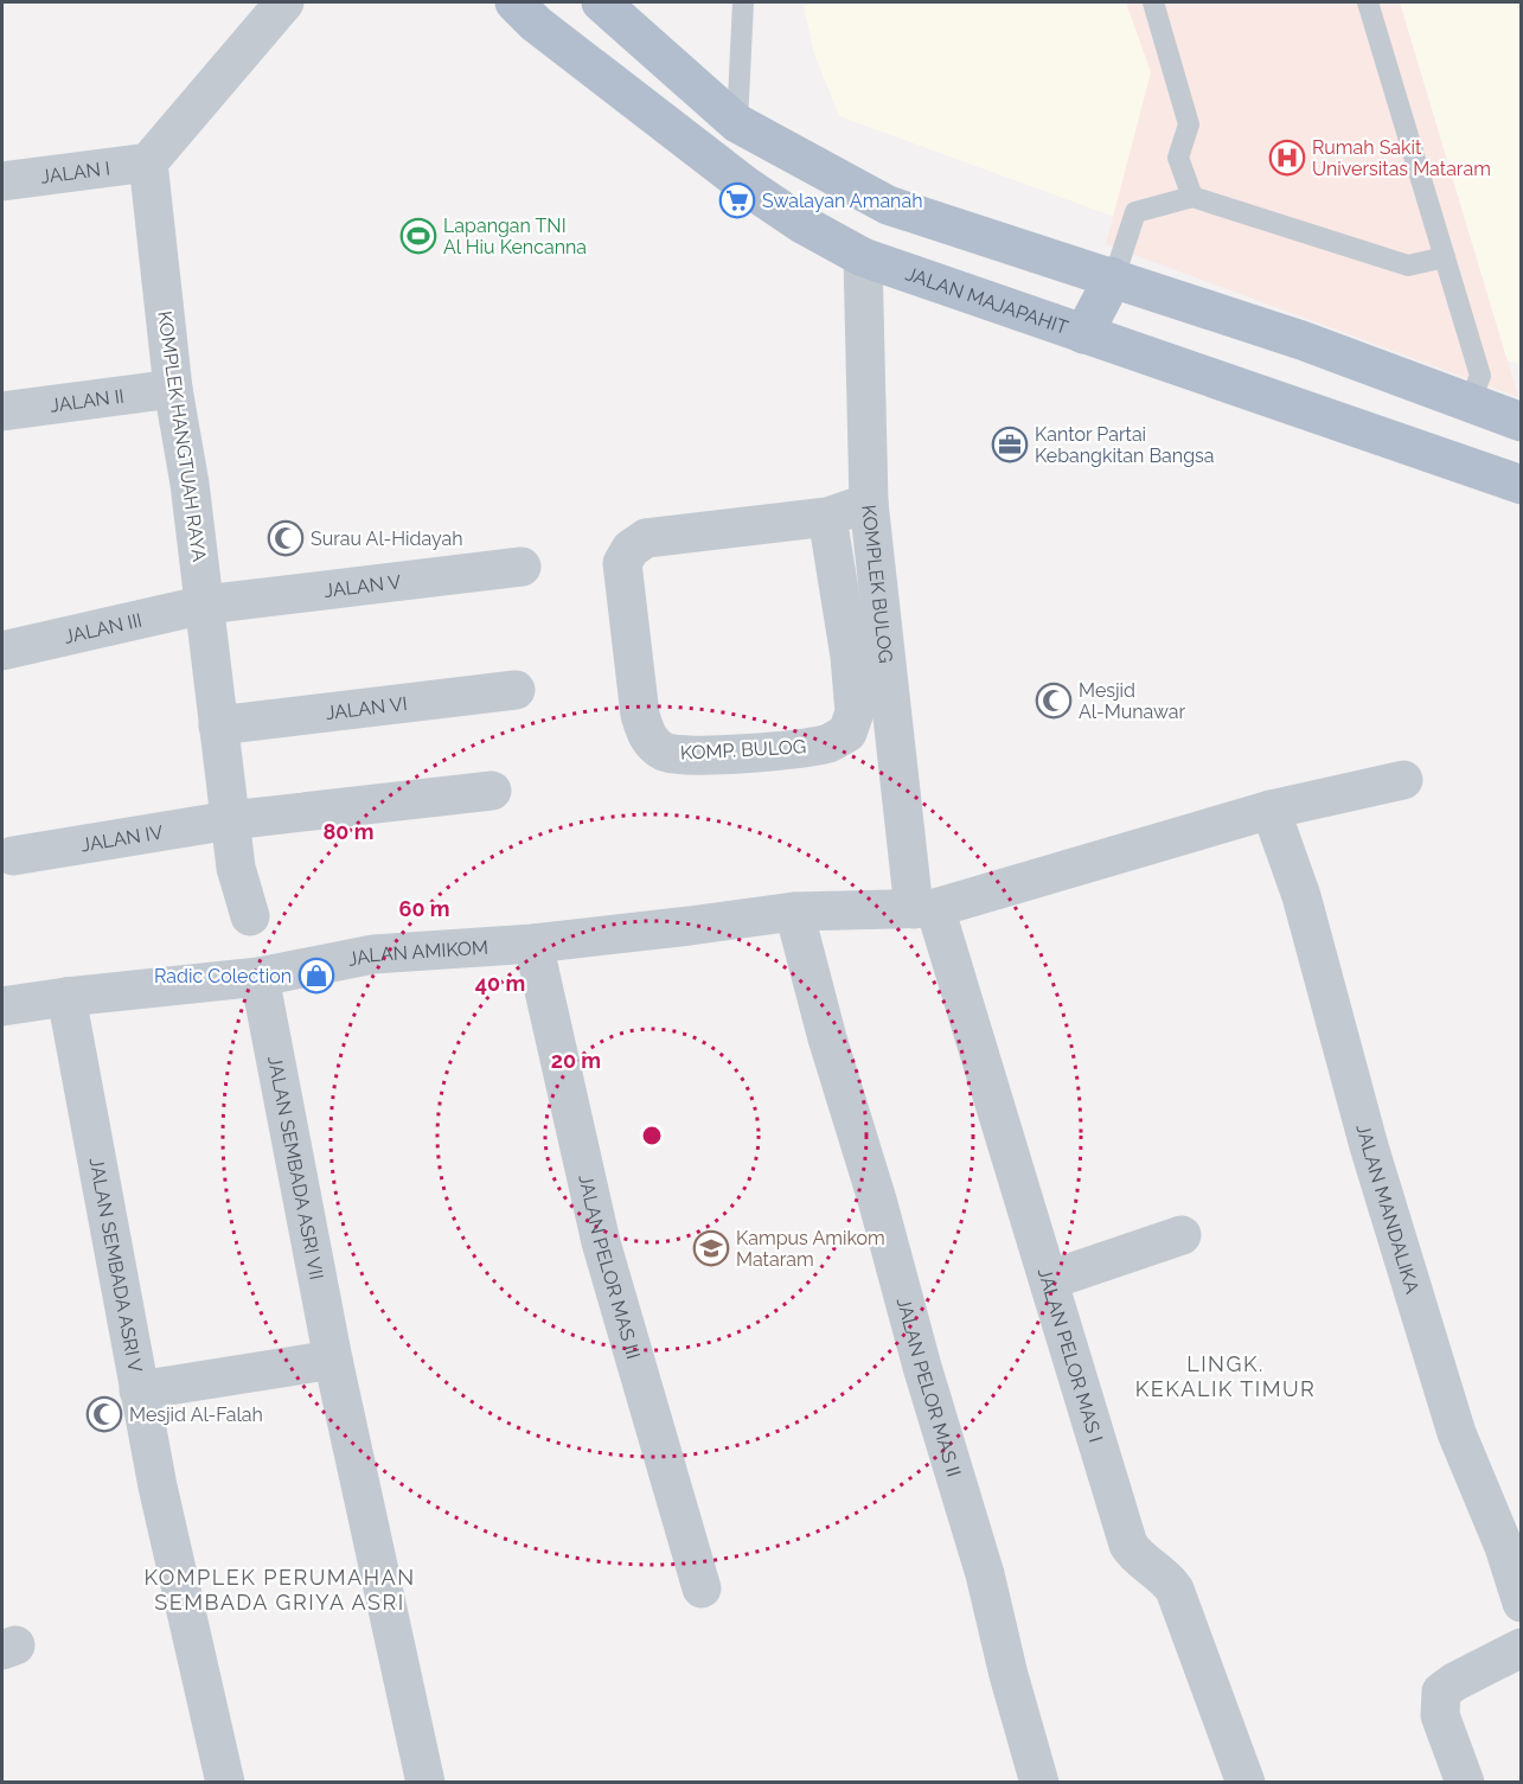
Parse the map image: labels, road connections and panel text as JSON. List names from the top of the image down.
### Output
{
  "streets": {
    "main road": ["JALAN MAJAPAHIT"],
    "street": [
      "JALAN I",
      "JALAN II",
      "KOMPLEK HANGTUAH RAYA",
      "KOMPLEK BULOG",
      "JALAN V",
      "JALAN III",
      "JALAN VI",
      "KOMP. BULOG",
      "JALAN IV",
      "JALAN AMIKOM",
      "JALAN SEMBADA ASRI VII",
      "JALAN MANDALIKA",
      "JALAN SEMBADA ASRI V",
      "JALAN PELOR MAS III",
      "JALAN PELOR MAS I",
      "JALAN PELOR MAS II"
    ]
  },
  "crossings": [
    ["JALAN I", "KOMPLEK HANGTUAH RAYA"],
    ["JALAN MAJAPAHIT", "KOMPLEK BULOG"],
    ["JALAN II", "KOMPLEK HANGTUAH RAYA"],
    ["KOMPLEK HANGTUAH RAYA", "JALAN V"],
    ["KOMPLEK HANGTUAH RAYA", "JALAN III"],
    ["KOMPLEK HANGTUAH RAYA", "JALAN VI"],
    ["KOMPLEK HANGTUAH RAYA", "JALAN IV"],
    ["KOMPLEK BULOG", "KOMP. BULOG"],
    ["KOMPLEK BULOG", "JALAN AMIKOM"],
    ["KOMPLEK BULOG", "JALAN PELOR MAS I"],
    ["JALAN V", "JALAN III"],
    ["JALAN AMIKOM", "JALAN SEMBADA ASRI VII"],
    ["JALAN AMIKOM", "JALAN MANDALIKA"],
    ["JALAN AMIKOM", "JALAN SEMBADA ASRI V"],
    ["JALAN AMIKOM", "JALAN PELOR MAS III"],
    ["JALAN AMIKOM", "JALAN PELOR MAS I"],
    ["JALAN AMIKOM", "JALAN PELOR MAS II"]
  ],
  "districts": ["LINGK. KEKALIK TIMUR", "KOMPLEK PERUMAHAN SEMBADA GRIYA ASRI"],
  "places": {
    "hospital": ["Rumah Sakit Universitas Mataram"],
    "supermarket": ["Swalayan Amanah"],
    "sports": ["Lapangan TNI Al Hiu Kencanna"],
    "office": ["Kantor Partai Kebangkitan Bangsa"],
    "mosque": ["Surau Al-Hidayah", "Mesjid Al-Munawar", "Mesjid Al-Falah"],
    "shop": ["Radic Colection"],
    "school or university": ["Kampus Amikom Mataram"]
  },
  "rings": [
    "80 m",
    "60 m",
    "40 m",
    "20 m"
  ]
}
